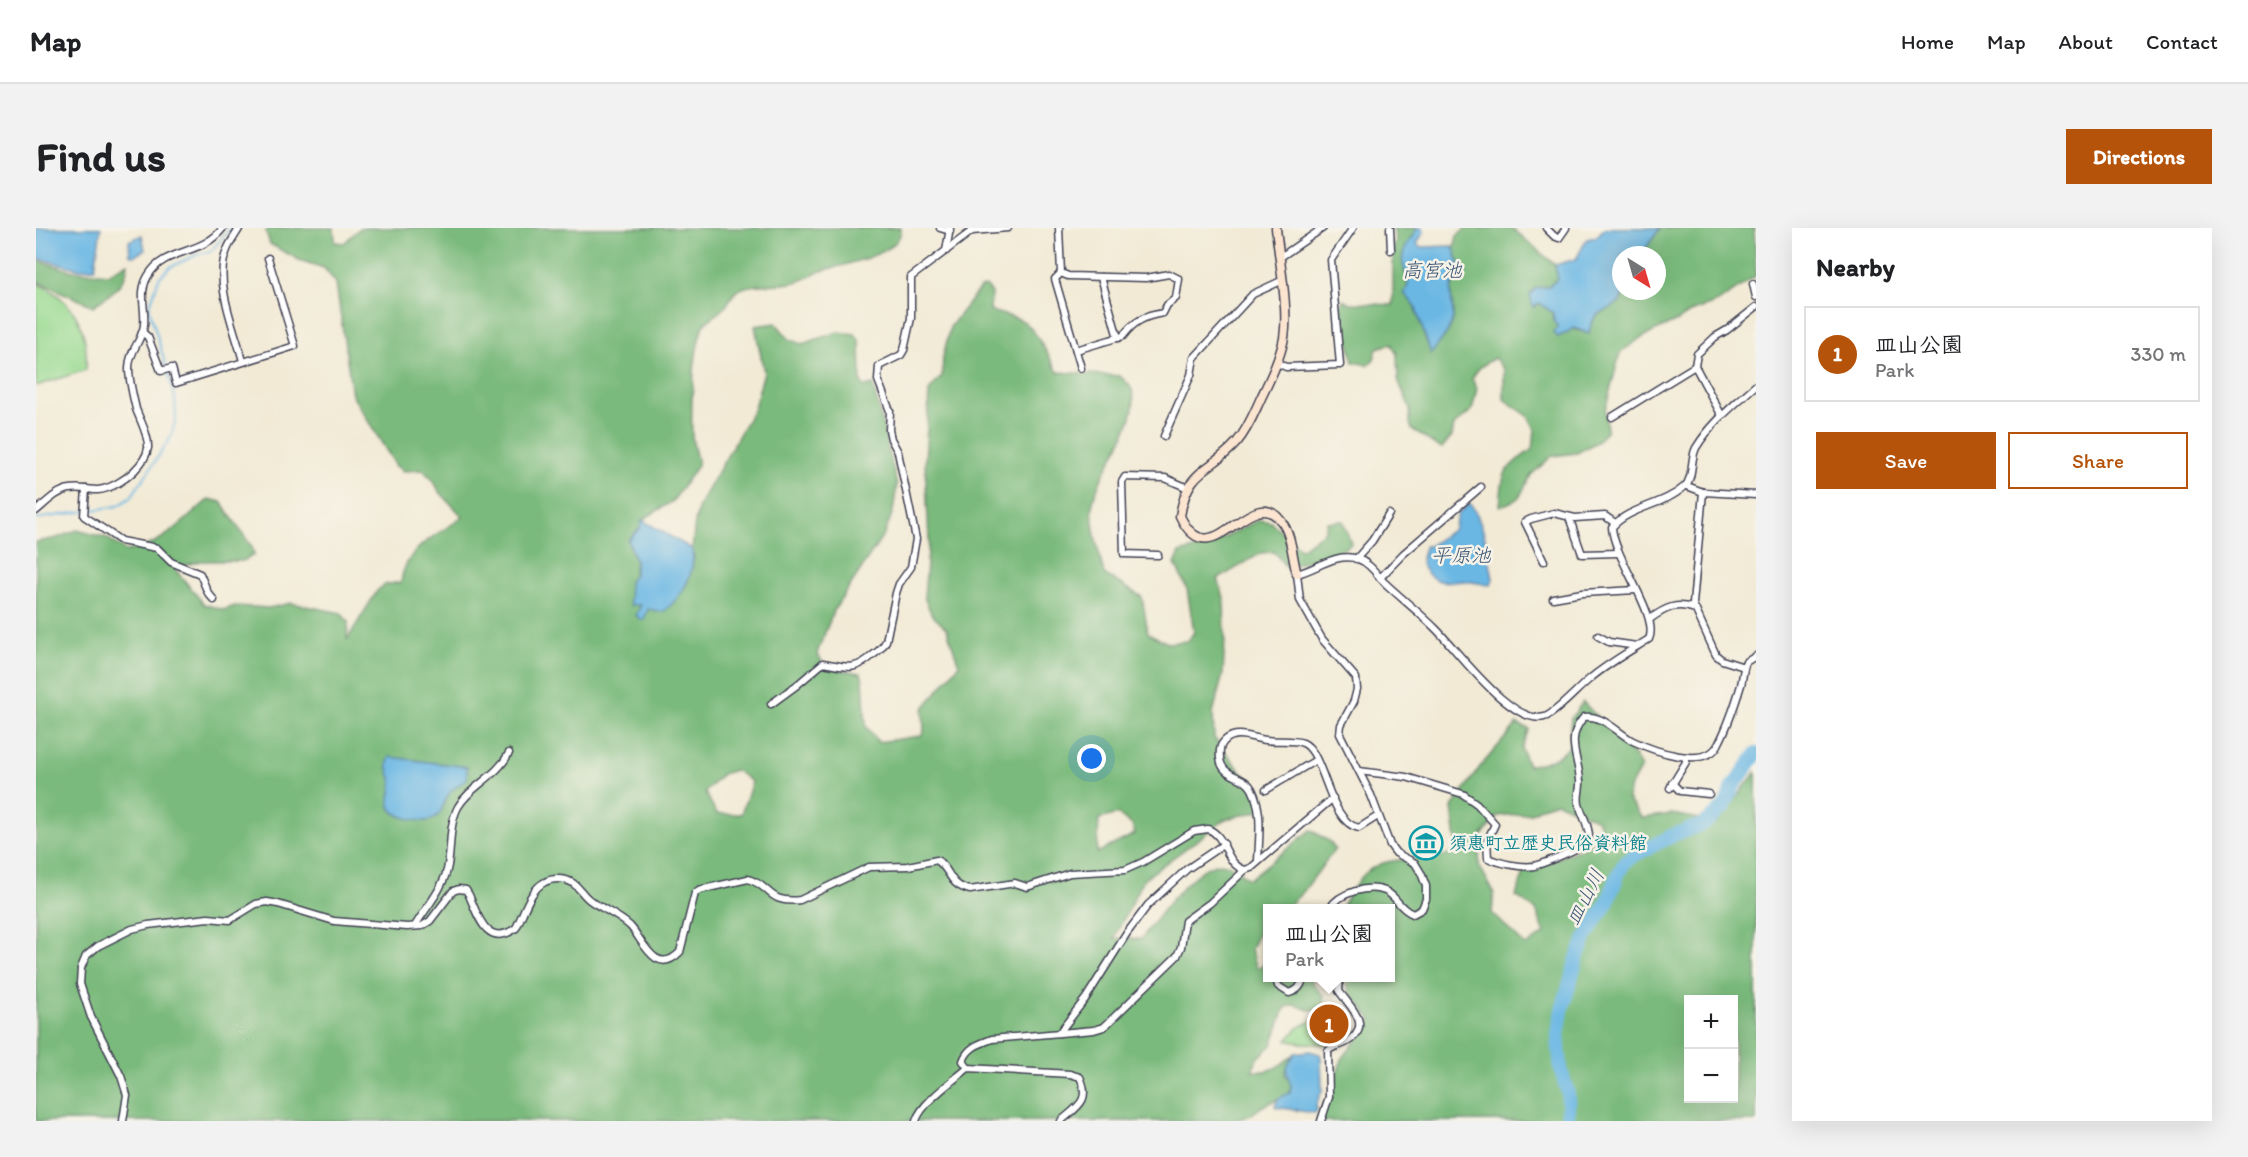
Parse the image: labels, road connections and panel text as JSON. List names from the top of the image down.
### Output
{
  "water": ["高宮池", "平原池", "皿山川"],
  "places": {
    "museum": ["須惠町立歴史民俗資料館"]
  },
  "north": "bottom right",
  "page": {
    "header": "Map",
    "nav": [
      "Home",
      "Map",
      "About",
      "Contact"
    ],
    "buttons": [
      "Directions",
      ["Save", "Share"]
    ],
    "title": "Find us",
    "heading": "Nearby",
    "list": [
      {
        "mark": "1",
        "name": "皿山公園",
        "note": "Park",
        "value": "330 m"
      }
    ],
    "popup": ["皿山公園", "Park"],
    "map_buttons": ["+", "−"],
    "pins": "1"
  }
}
